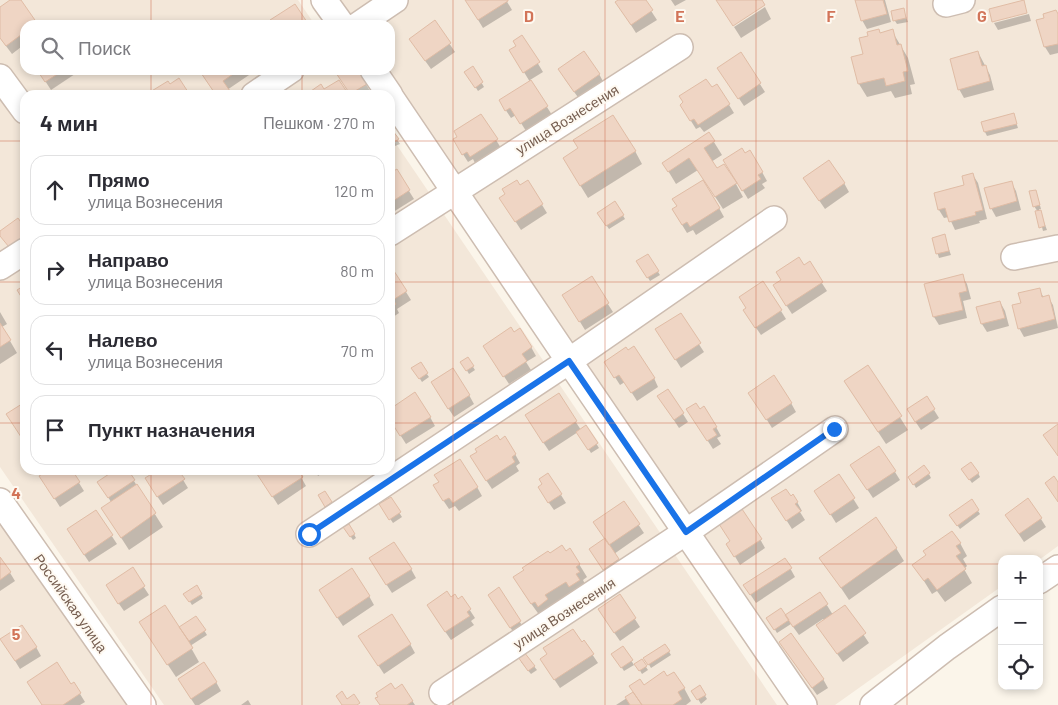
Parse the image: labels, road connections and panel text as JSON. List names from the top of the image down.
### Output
{
  "streets": {
    "street": ["улица Вознесения", "Российская улица"]
  },
  "page": {
    "search": "Поиск",
    "heading": ["4 мин", "Пешком · 270 m"],
    "list": [
      ["Прямо", "улица Вознесения", "120 m"],
      ["Направо", "улица Вознесения", "80 m"],
      ["Налево", "улица Вознесения", "70 m"],
      "Пункт назначения"
    ],
    "map_buttons": ["+", "−"]
  },
  "grid": {
    "columns": [
      "D",
      "E",
      "F",
      "G"
    ],
    "rows": ["4", "5"]
  }
}
